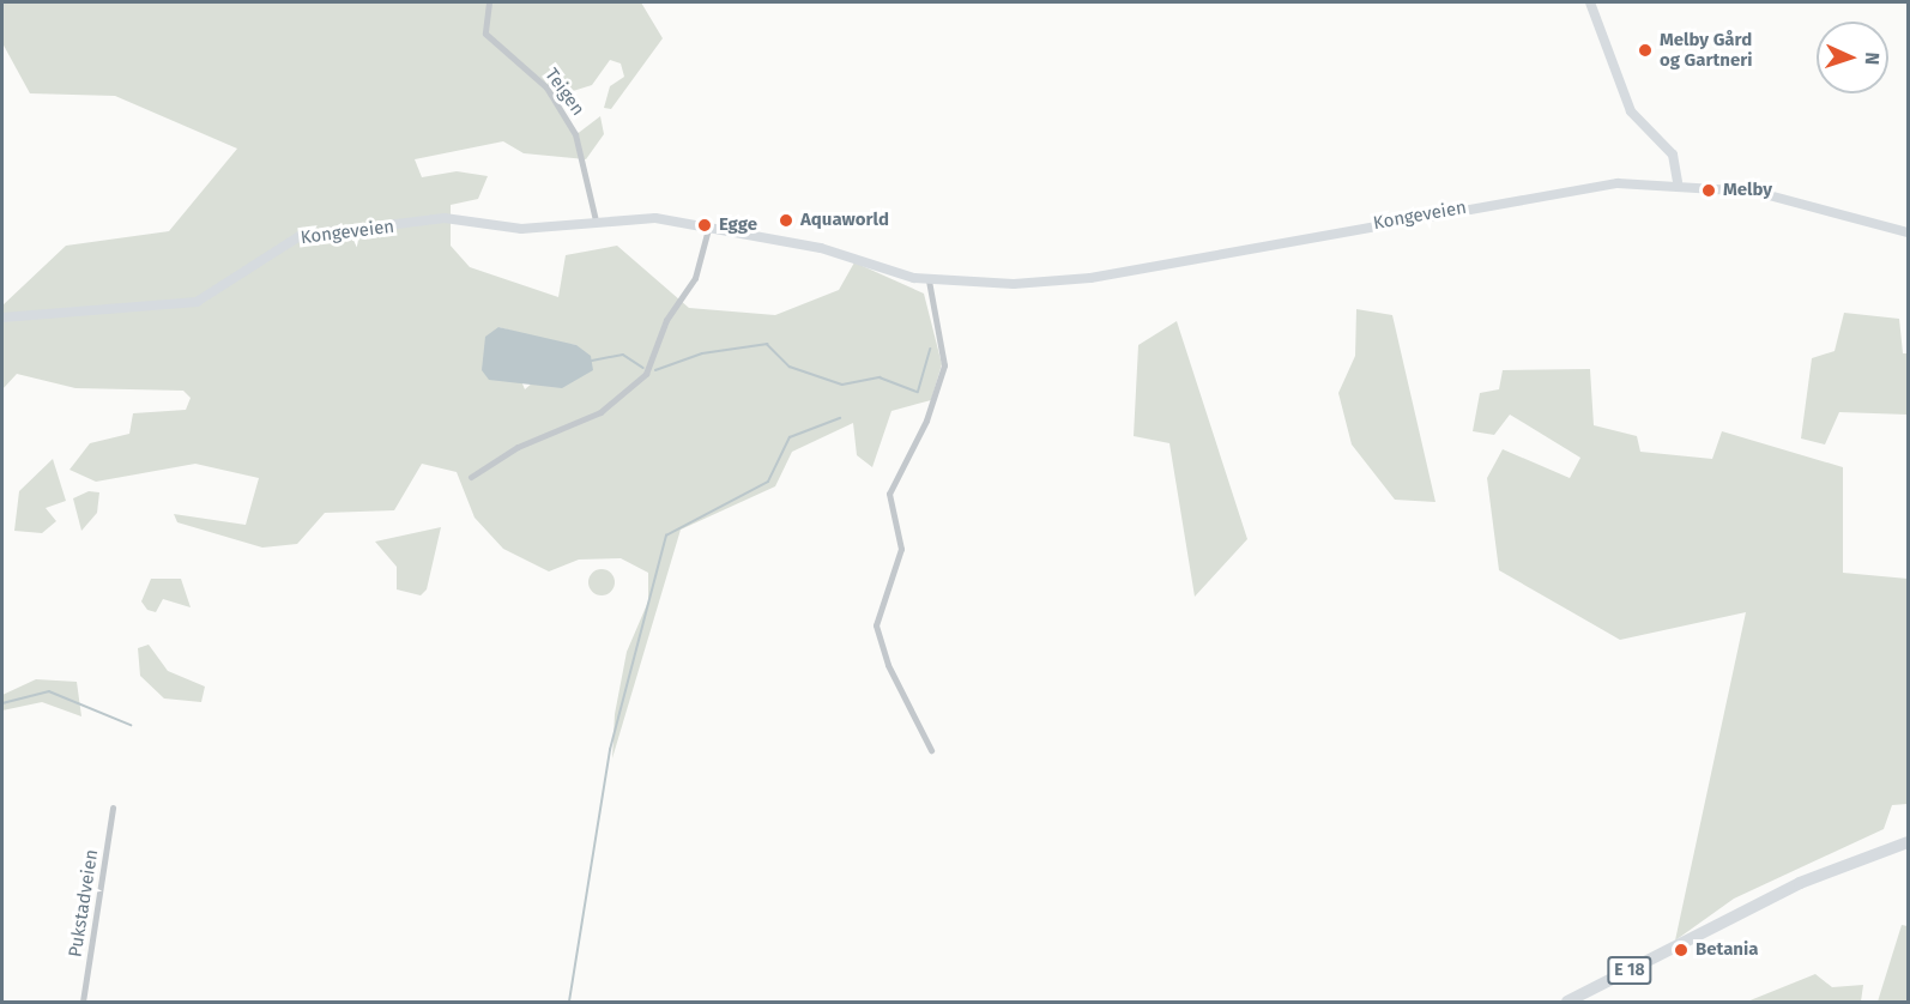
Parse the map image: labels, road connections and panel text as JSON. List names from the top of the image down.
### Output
{
  "streets": {
    "highway": ["E 18"],
    "main road": ["Kongeveien"],
    "street": ["Teigen", "Pukstadveien"]
  },
  "crossings": [
    ["Teigen", "Kongeveien"]
  ],
  "places": [
    "Melby Gård og Gartneri",
    "Melby",
    "Aquaworld",
    "Egge",
    "Betania"
  ],
  "north": "right"
}
